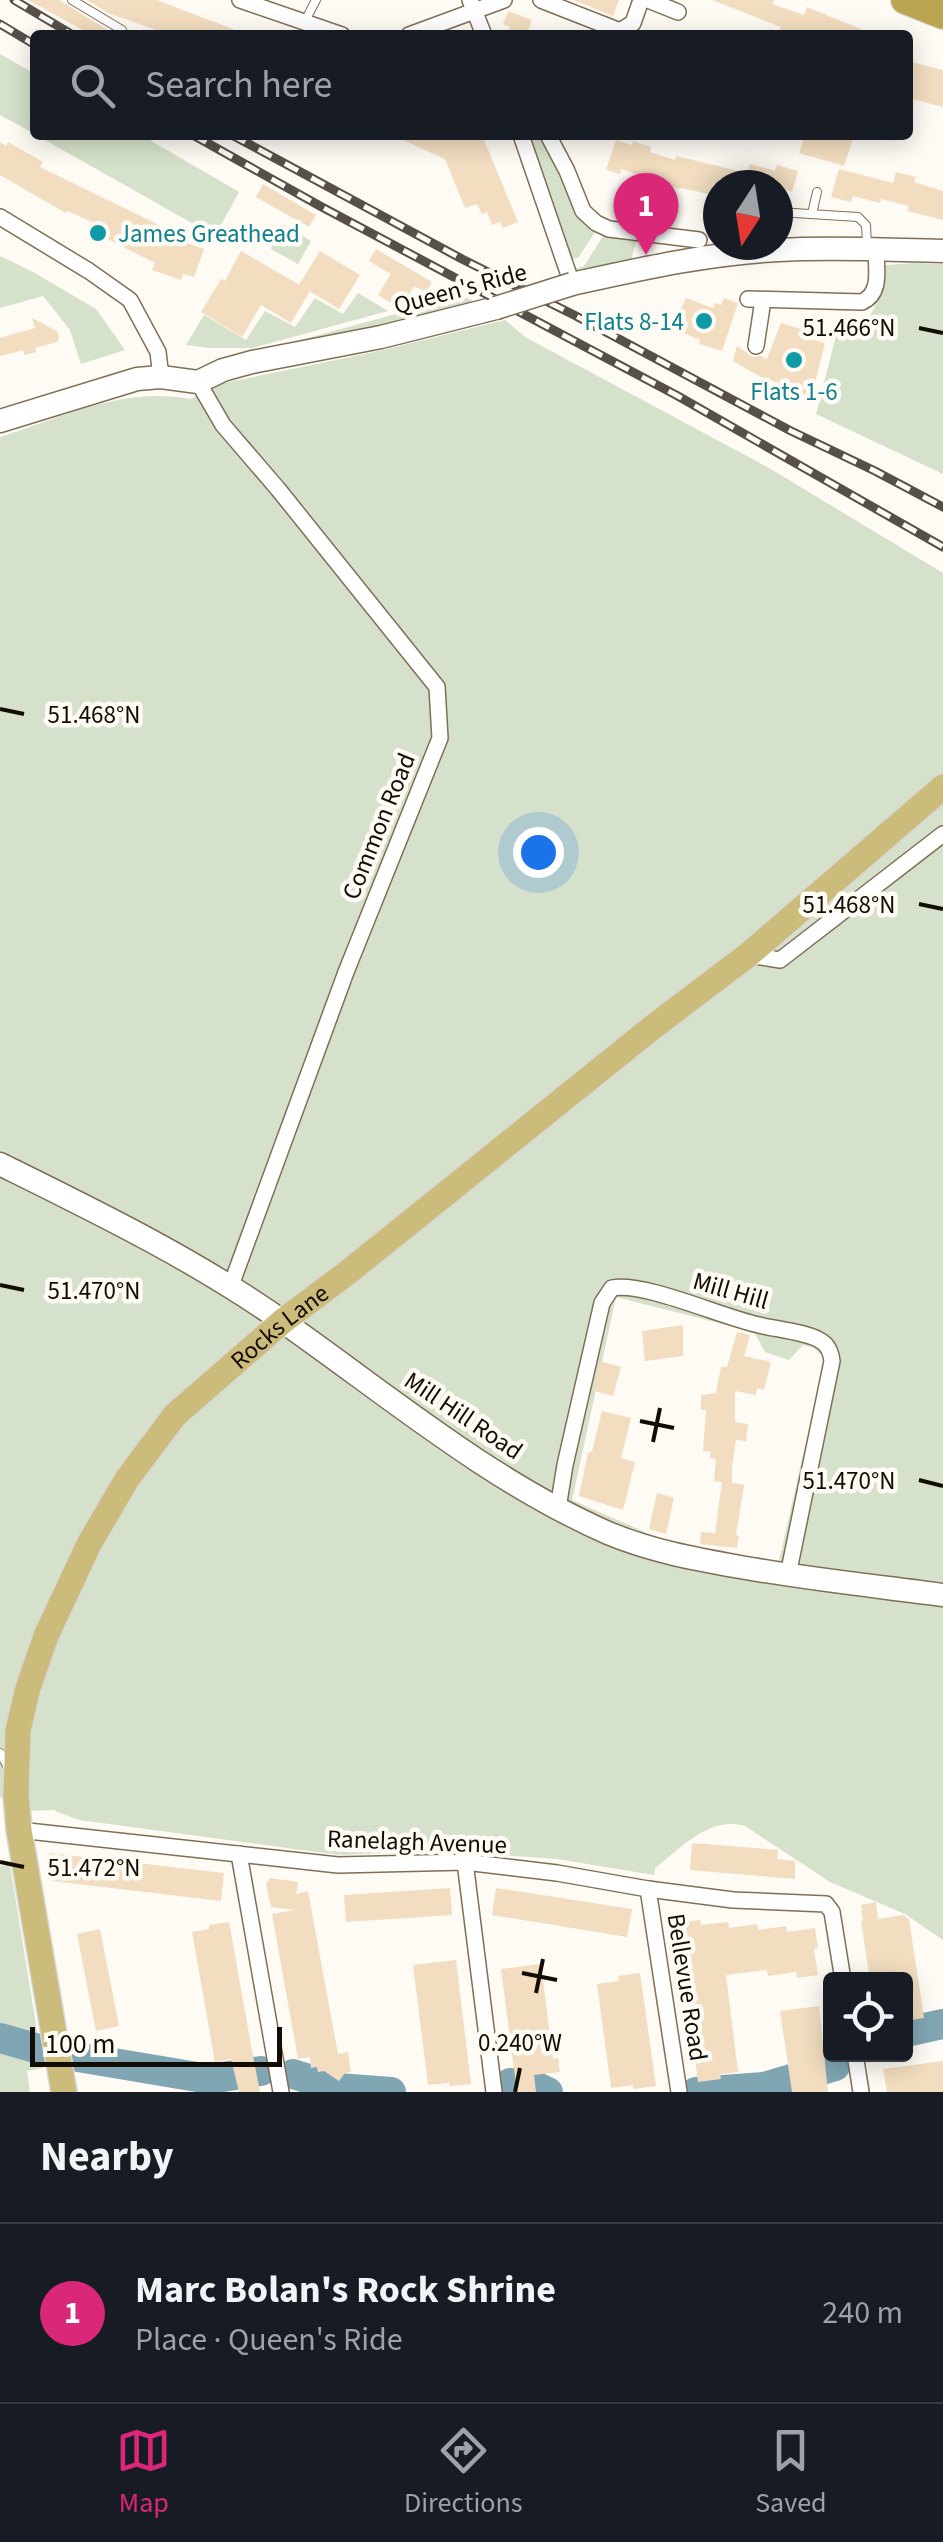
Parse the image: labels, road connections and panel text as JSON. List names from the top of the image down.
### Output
{
  "streets": {
    "main road": ["Queen's Ride", "Rocks Lane", "Mill Hill Road"],
    "street": [
      "Common Road",
      "Mill Hill",
      "Ranelagh Avenue",
      "Bellevue Road"
    ]
  },
  "crossings": [
    ["Queen's Ride", "Common Road"],
    ["Common Road", "Mill Hill Road"],
    ["Mill Hill", "Mill Hill Road"],
    ["Rocks Lane", "Mill Hill Road"],
    ["Rocks Lane", "Ranelagh Avenue"],
    ["Ranelagh Avenue", "Bellevue Road"]
  ],
  "places": ["James Greathead", "Flats 8-14", "Flats 1-6"],
  "scale_bar": "100 m",
  "north": "bottom",
  "page": {
    "search": "Search here",
    "pins": "1",
    "scale": "100 m",
    "heading": "Nearby",
    "list": [
      {
        "mark": "1",
        "name": "Marc Bolan's Rock Shrine",
        "note": "Place · Queen's Ride",
        "value": "240 m"
      }
    ],
    "nav": ["Map", "Directions", "Saved"]
  },
  "coordinates": [
    "51.466°N",
    "51.468°N",
    "51.470°N",
    "51.472°N",
    "0.240°W"
  ]
}
